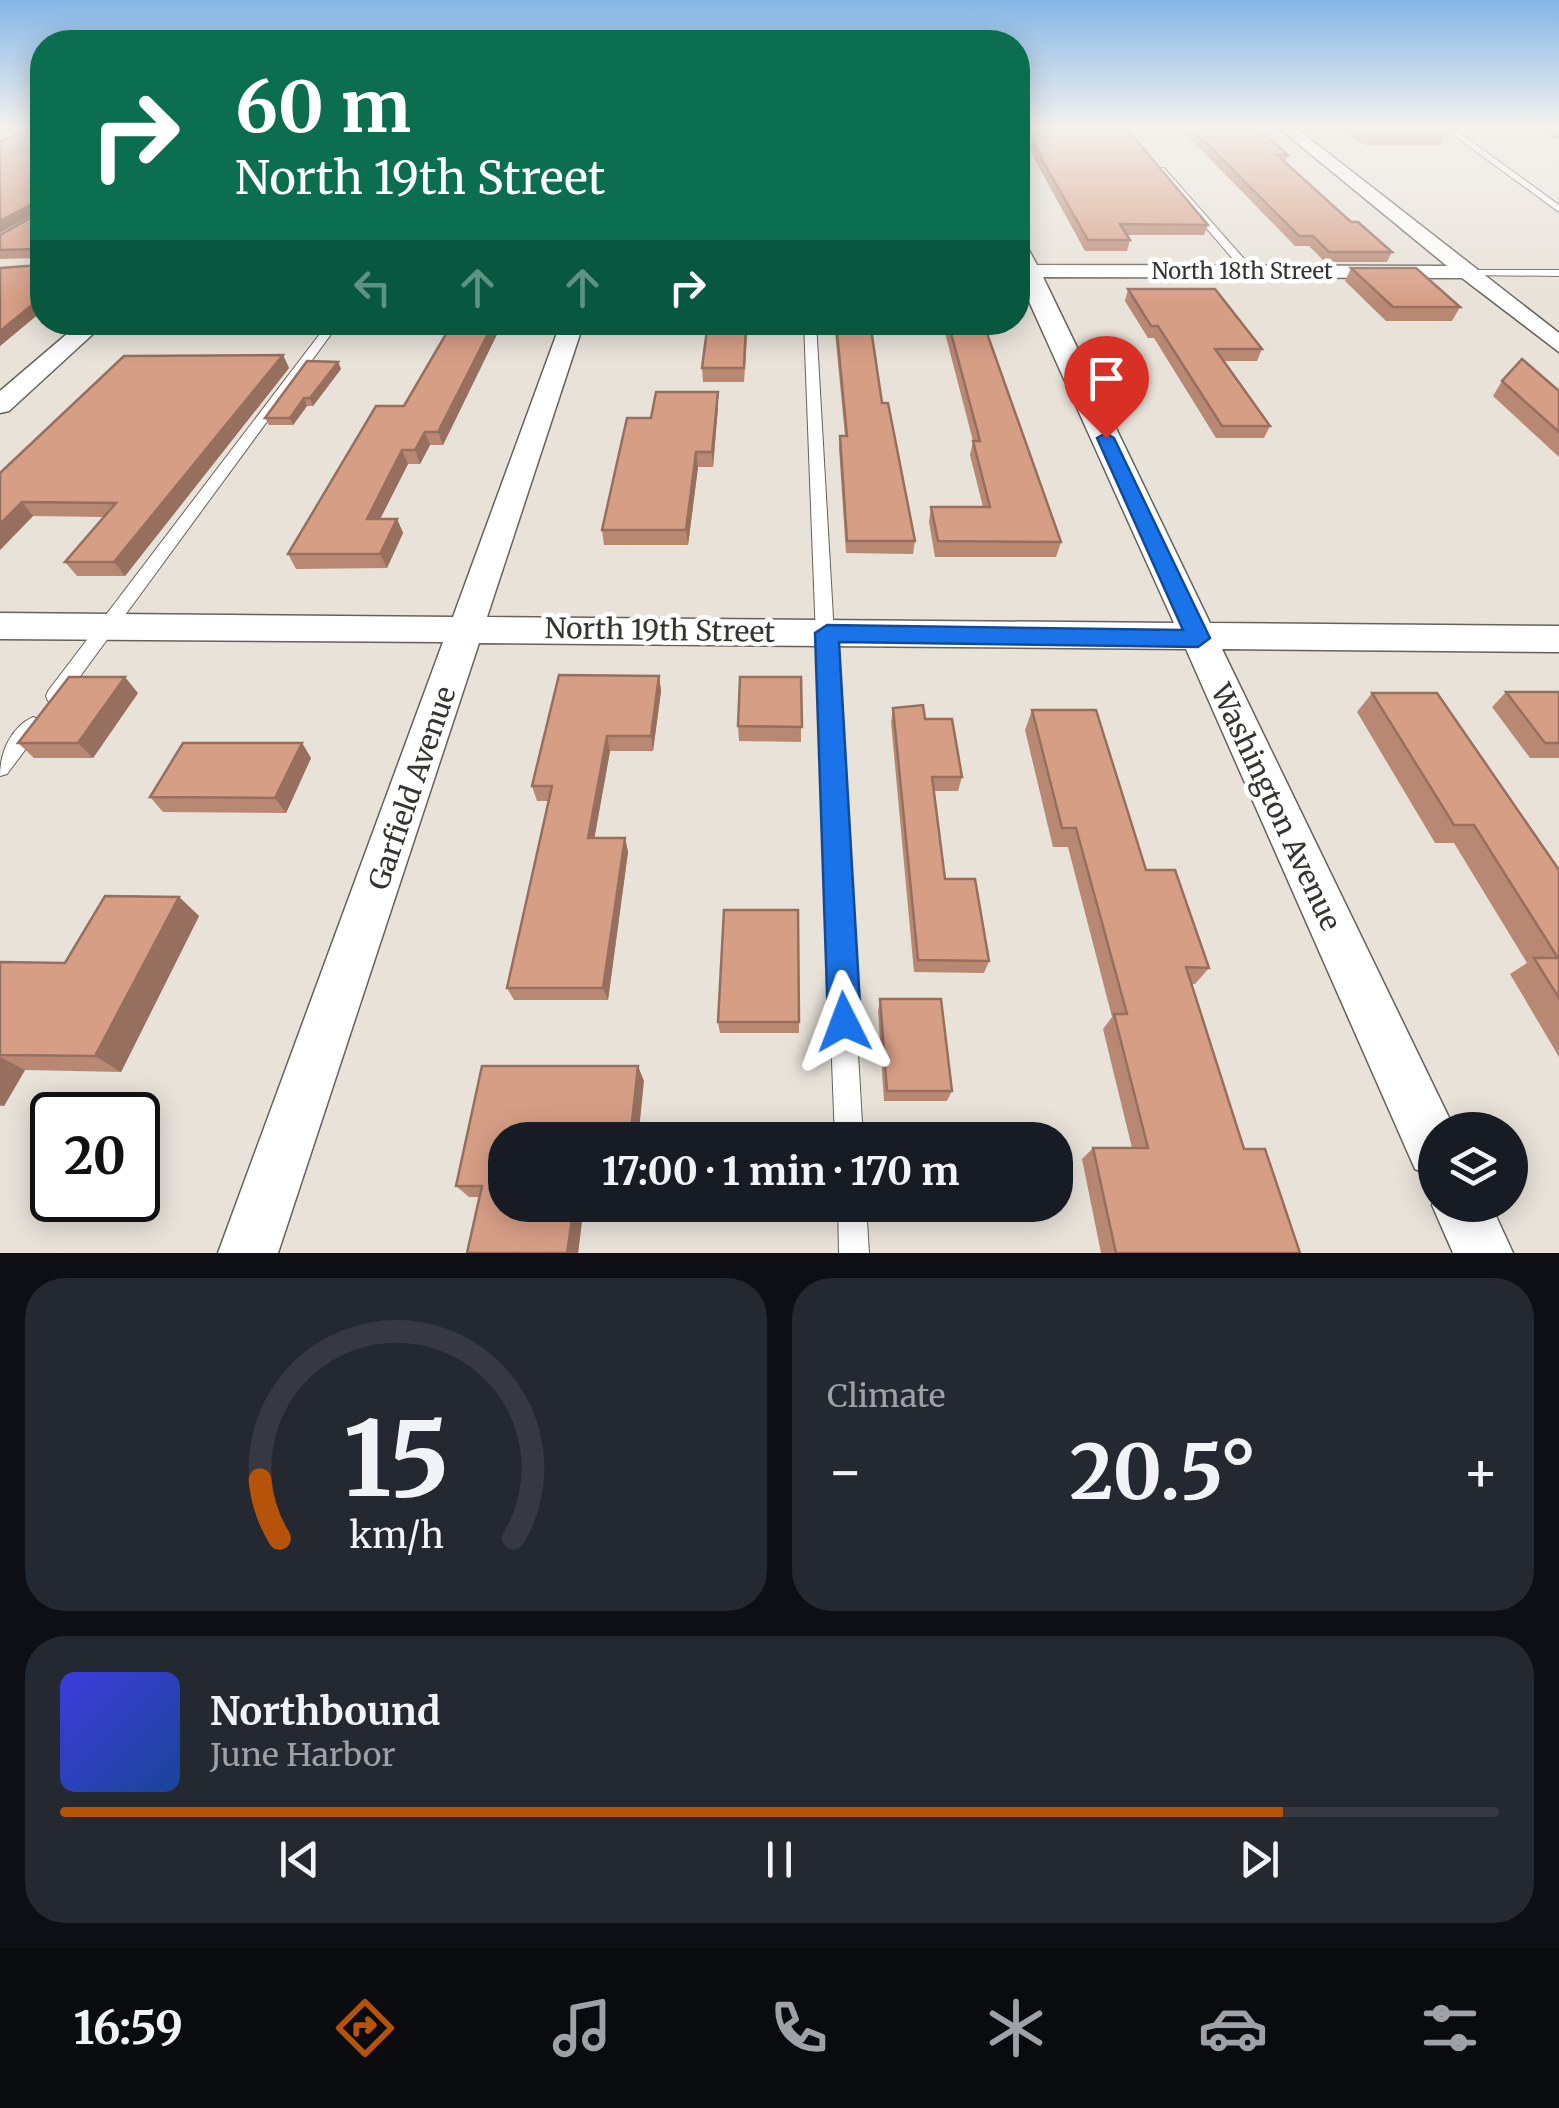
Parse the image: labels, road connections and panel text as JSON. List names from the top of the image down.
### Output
{
  "streets": {
    "street": [
      "North 18th Street",
      "North 19th Street",
      "Garfield Avenue",
      "Washington Avenue"
    ]
  },
  "crossings": [
    ["North 19th Street", "Garfield Avenue"],
    ["North 19th Street", "Washington Avenue"]
  ],
  "page": {
    "turn": ["60 m", "North 19th Street"],
    "limit": "20",
    "trip": "17:00 · 1 min · 170 m",
    "tile": "Climate",
    "heat": ["−", "20.5°", "+"],
    "song": ["Northbound", "June Harbor"],
    "tabs": "16:59",
    "gauge": ["15", "km/h"]
  }
}
